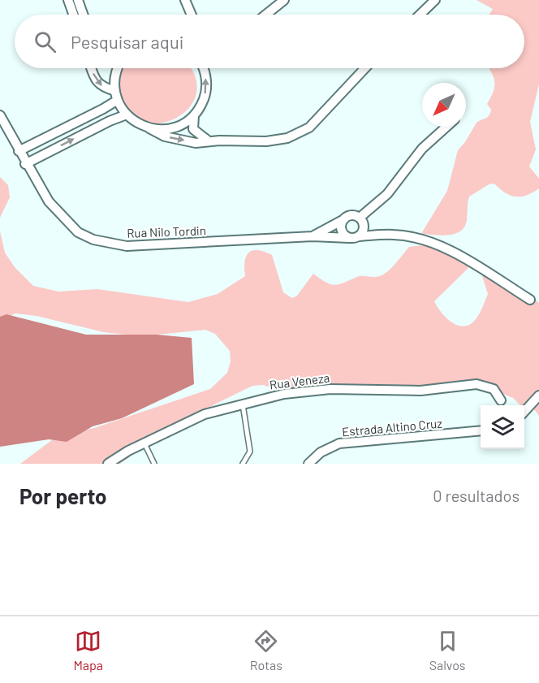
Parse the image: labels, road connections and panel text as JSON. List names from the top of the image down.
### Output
{
  "streets": {
    "street": ["Rua Nilo Tordin", "Rua Veneza", "Estrada Altino Cruz"]
  },
  "north": "bottom left",
  "page": {
    "search": "Pesquisar aqui",
    "heading": ["Por perto", "0 resultados"],
    "nav": ["Mapa", "Rotas", "Salvos"]
  }
}
